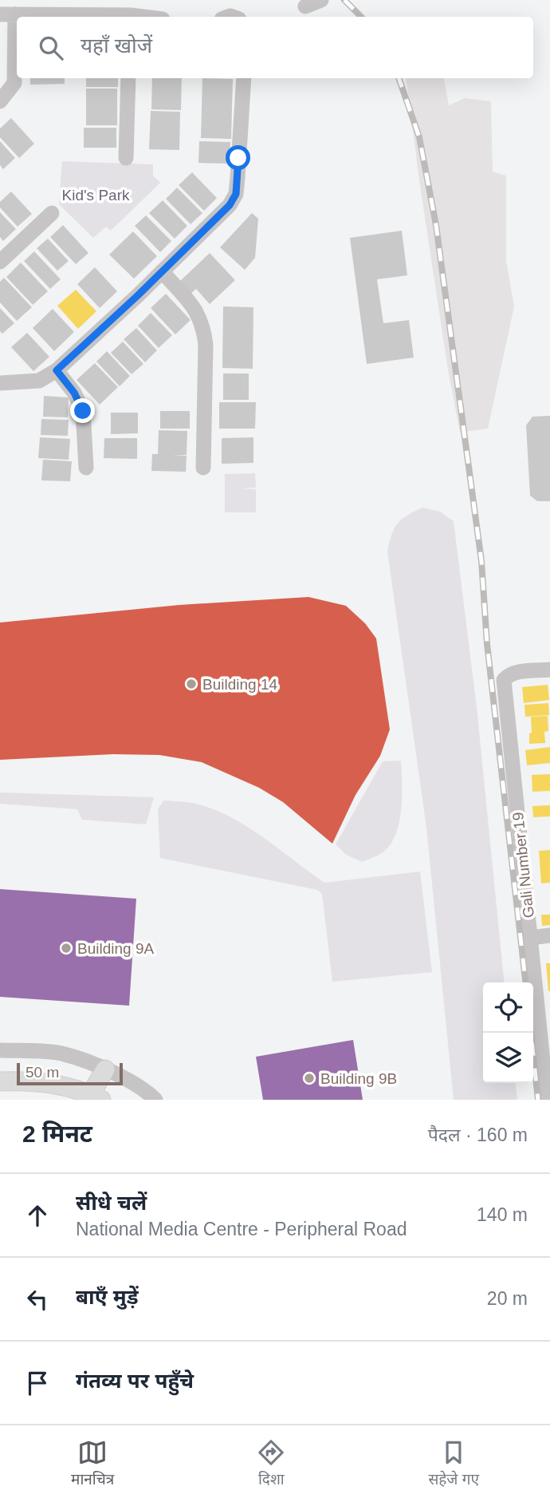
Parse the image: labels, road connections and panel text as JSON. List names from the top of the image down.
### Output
{
  "streets": {
    "street": ["Gali Number 19"]
  },
  "parks": ["Kid's Park"],
  "places": ["Building 14", "Building 9A", "Building 9B"],
  "scale_bar": "50 m",
  "page": {
    "search": "यहाँ खोजें",
    "scale": "50 m",
    "heading": ["2 मिनट", "पैदल · 160 m"],
    "list": [
      ["सीधे चलें", "National Media Centre - Peripheral Road", "140 m"],
      ["बाएँ मुड़ें", "20 m"],
      "गंतव्य पर पहुँचे"
    ],
    "nav": ["मानचित्र", "दिशा", "सहेजे गए"]
  }
}
